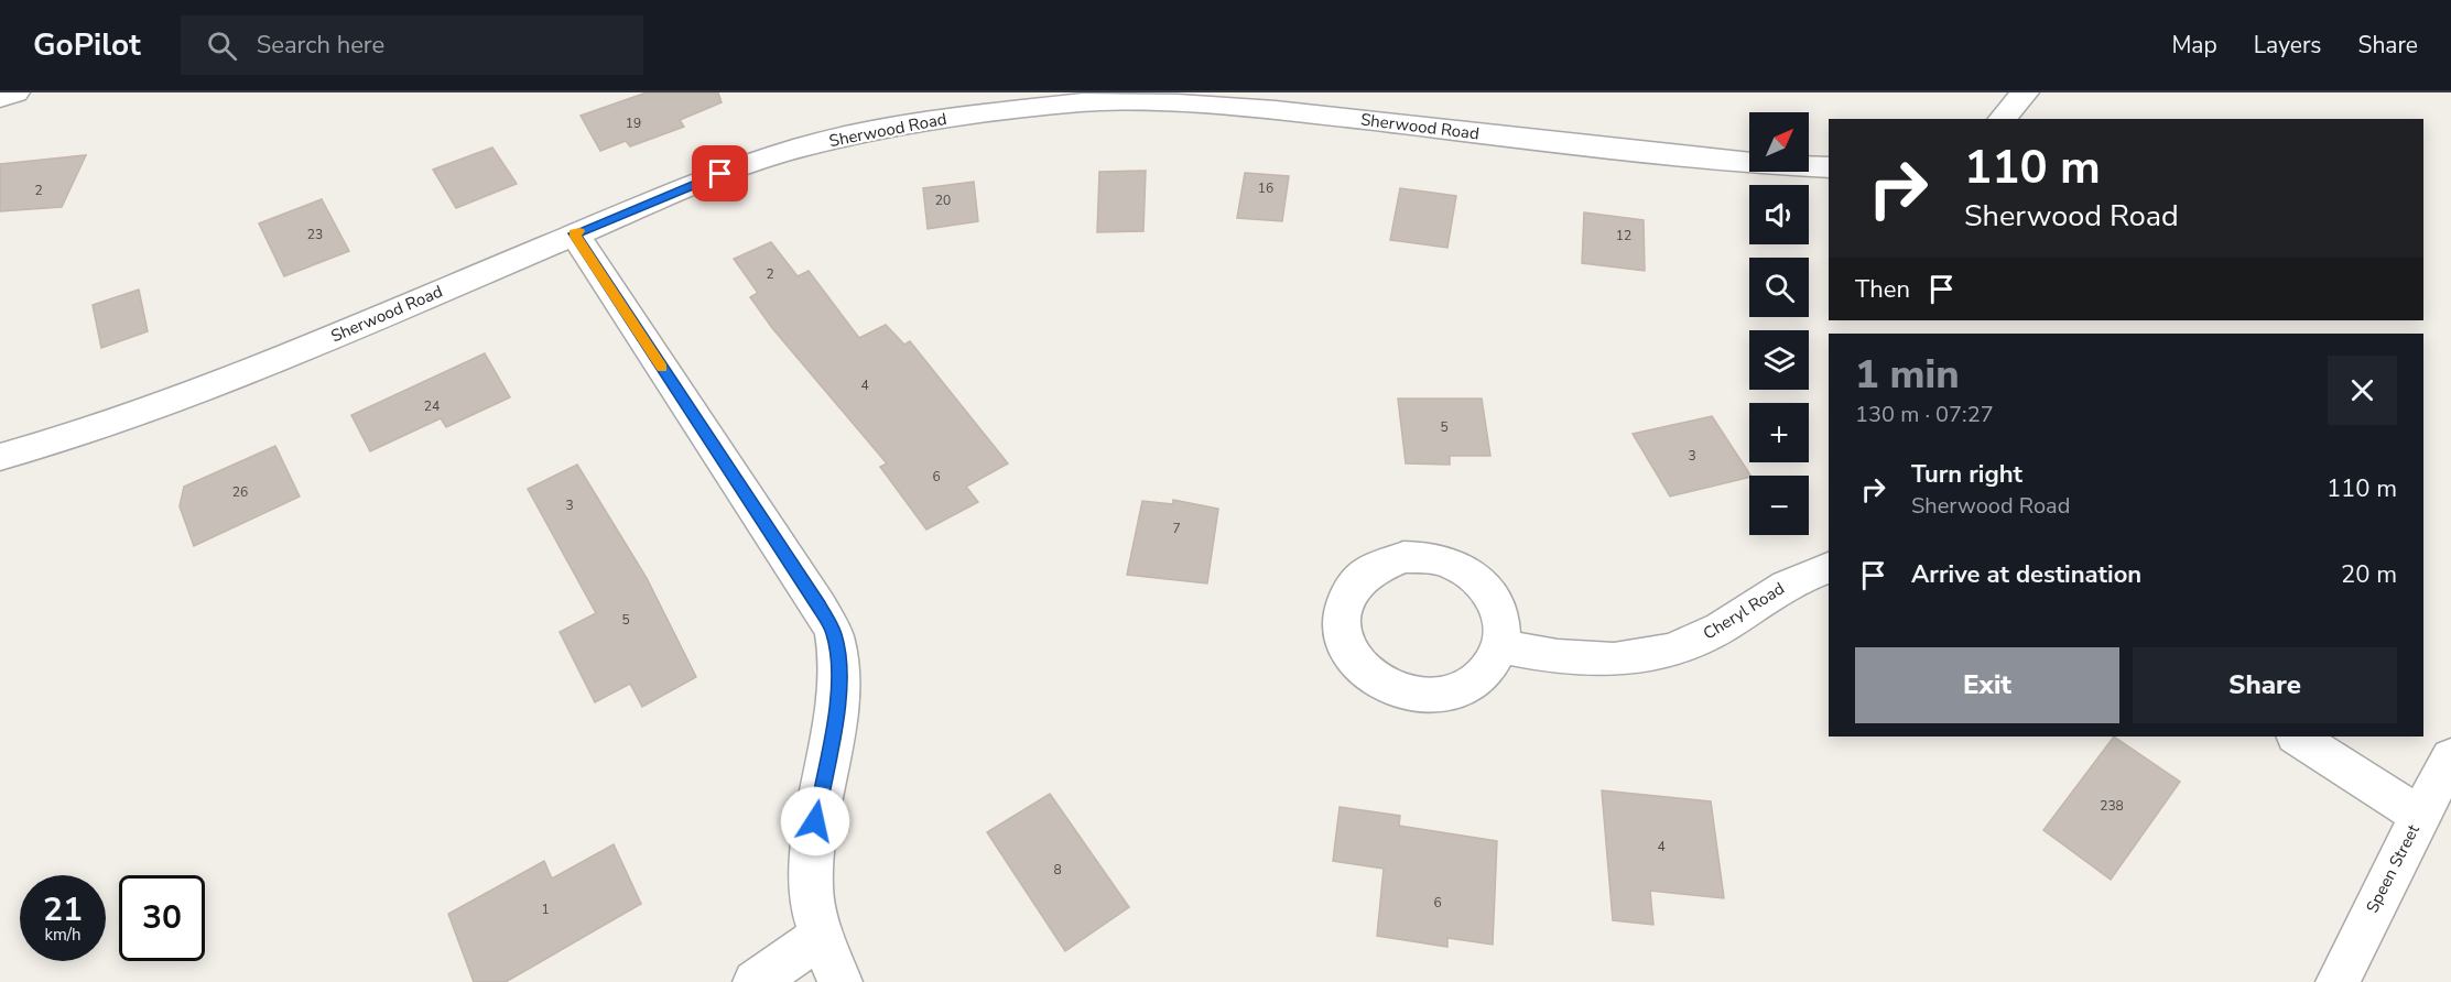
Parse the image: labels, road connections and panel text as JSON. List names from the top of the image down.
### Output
{
  "streets": {
    "street": ["Sherwood Road", "Cheryl Road", "Speen Street"]
  },
  "house_numbers": [
    "19",
    "16",
    "2",
    "20",
    "23",
    "12",
    "2",
    "4",
    "24",
    "5",
    "3",
    "6",
    "26",
    "3",
    "7",
    "5",
    "238",
    "4",
    "8",
    "6",
    "1"
  ],
  "north": "top right",
  "page": {
    "header": "GoPilot",
    "search": "Search here",
    "nav": ["Map", "Layers", "Share"],
    "map_buttons": ["+", "−"],
    "turn": ["110 m", "Sherwood Road"],
    "then": "Then",
    "heading": ["1 min", "130 m · 07:27"],
    "list": [
      {
        "name": "Turn right",
        "note": "Sherwood Road",
        "value": "110 m"
      },
      {
        "name": "Arrive at destination",
        "value": "20 m"
      }
    ],
    "buttons": ["Exit", "Share"],
    "speed": "21 km/h",
    "limit": "30"
  }
}
